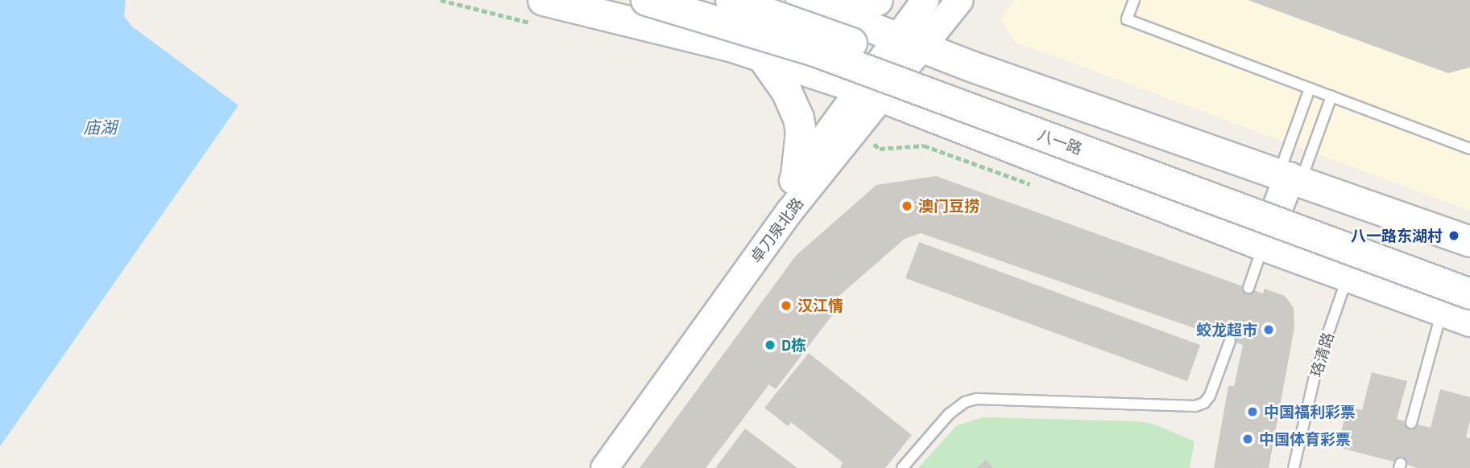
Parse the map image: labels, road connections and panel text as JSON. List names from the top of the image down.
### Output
{
  "streets": {
    "main road": ["八一路"],
    "street": ["卓刀泉北路"],
    "lane": ["珞清路"]
  },
  "crossings": [
    ["八一路", "卓刀泉北路"],
    ["八一路", "珞清路"]
  ],
  "water": ["庙湖"],
  "places": [
    "澳门豆捞",
    "八一路东湖村",
    "汉江情",
    "蛟龙超市",
    "D栋",
    "中国福利彩票",
    "中国体育彩票"
  ]
}
